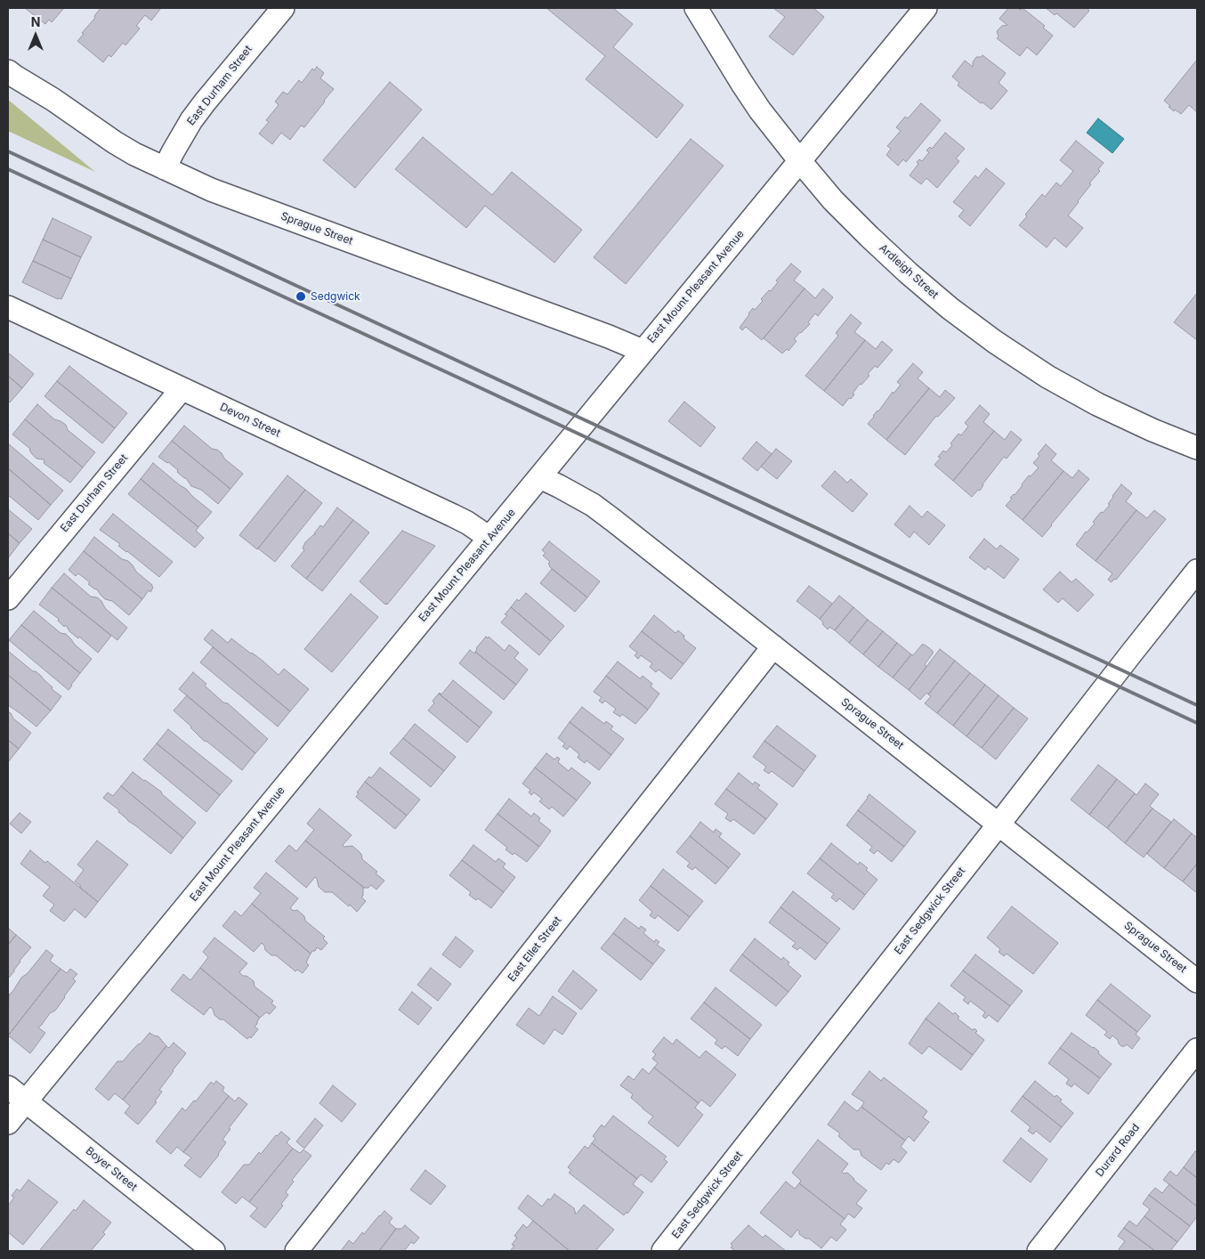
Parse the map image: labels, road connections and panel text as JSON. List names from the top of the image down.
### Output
{
  "streets": {
    "street": [
      "East Durham Street",
      "Sprague Street",
      "Ardleigh Street",
      "East Mount Pleasant Avenue",
      "Devon Street",
      "East Sedgwick Street",
      "East Ellet Street",
      "Durard Road",
      "Boyer Street"
    ]
  },
  "crossings": [
    ["East Durham Street", "Sprague Street"],
    ["East Durham Street", "Devon Street"],
    ["Sprague Street", "East Mount Pleasant Avenue"],
    ["Sprague Street", "East Sedgwick Street"],
    ["Sprague Street", "East Ellet Street"],
    ["Ardleigh Street", "East Mount Pleasant Avenue"],
    ["East Mount Pleasant Avenue", "Devon Street"],
    ["East Mount Pleasant Avenue", "Boyer Street"]
  ],
  "places": ["Sedgwick"],
  "north": "top"
}
